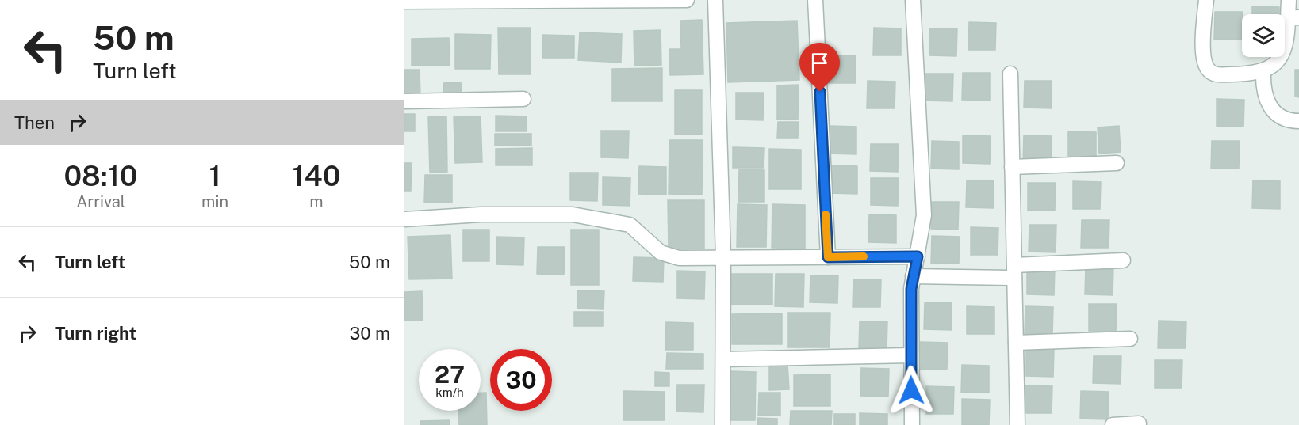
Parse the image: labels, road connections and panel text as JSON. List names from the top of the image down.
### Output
{
  "page": {
    "turn": ["50 m", "Turn left"],
    "then": "Then",
    "eta": [
      "08:10",
      "Arrival",
      "1",
      "min",
      "140",
      "m"
    ],
    "list": [
      {
        "name": "Turn left",
        "value": "50 m"
      },
      {
        "name": "Turn right",
        "value": "30 m"
      }
    ],
    "speed": "27 km/h",
    "limit": "30"
  }
}
